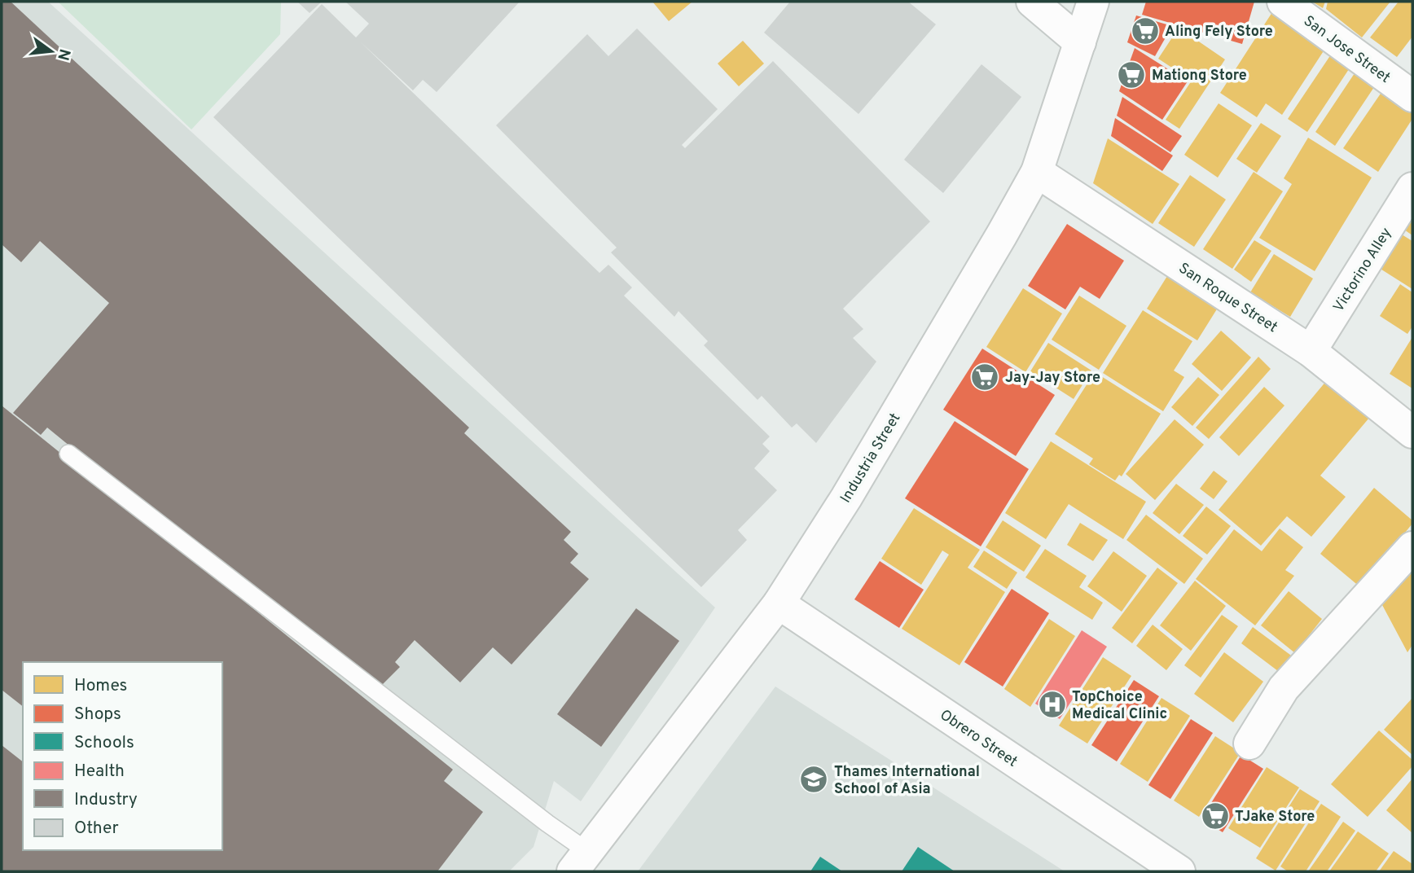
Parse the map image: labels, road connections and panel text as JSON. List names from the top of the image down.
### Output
{
  "streets": {
    "street": [
      "San Jose Street",
      "Victorino Alley",
      "San Roque Street",
      "Industria Street",
      "Obrero Street"
    ]
  },
  "crossings": [
    ["Victorino Alley", "San Roque Street"],
    ["San Roque Street", "Industria Street"],
    ["Industria Street", "Obrero Street"]
  ],
  "places": {
    "supermarket": [
      "Aling Fely Store",
      "Mationg Store",
      "Jay-Jay Store",
      "TJake Store"
    ],
    "hospital": ["TopChoice Medical Clinic"],
    "school or university": ["Thames International School of Asia"]
  },
  "legend": [
    "Homes",
    "Shops",
    "Schools",
    "Health",
    "Industry",
    "Other"
  ],
  "north": "right"
}
